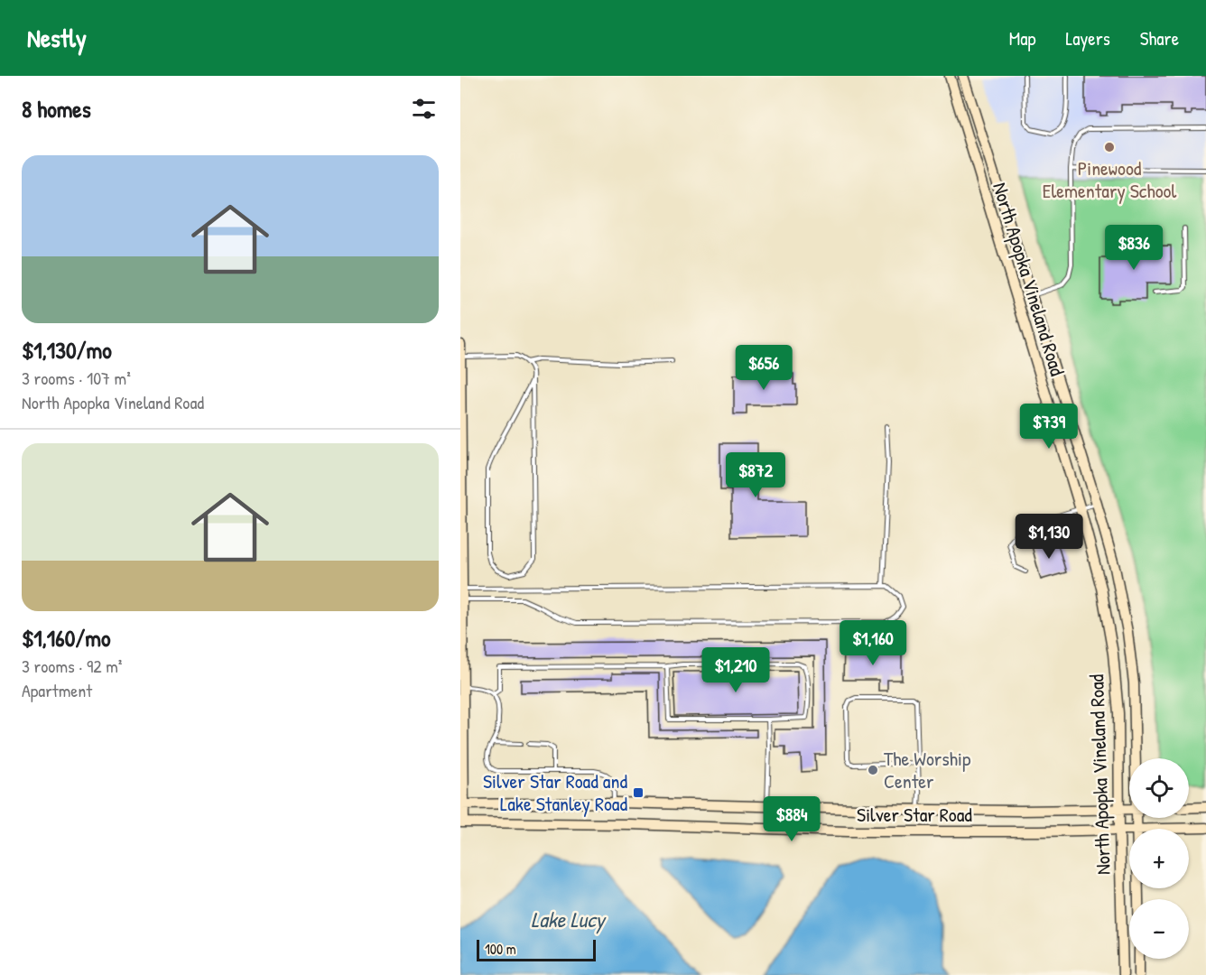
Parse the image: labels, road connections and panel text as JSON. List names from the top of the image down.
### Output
{
  "streets": {
    "main road": ["North Apopka Vineland Road", "Silver Star Road"]
  },
  "crossings": [
    ["North Apopka Vineland Road", "Silver Star Road"]
  ],
  "water": ["Lake Lucy"],
  "places": {
    "other": ["Pinewood Elementary School", "The Worship Center"],
    "transit": ["Silver Star Road and Lake Stanley Road"]
  },
  "scale_bar": "100 m",
  "page": {
    "header": "Nestly",
    "nav": ["Map", "Layers", "Share"],
    "heading": "8 homes",
    "list": [
      {
        "name": "$1,130/mo",
        "note": "3 rooms · 107 m² · North Apopka Vineland Road"
      },
      {
        "name": "$1,160/mo",
        "note": "3 rooms · 92 m² · Apartment"
      }
    ],
    "price": [
      "$836",
      "$656",
      "$739",
      "$872",
      "$1,130",
      "$1,160",
      "$1,210",
      "$884"
    ],
    "map_buttons": ["+", "−"],
    "scale": "100 m"
  }
}
